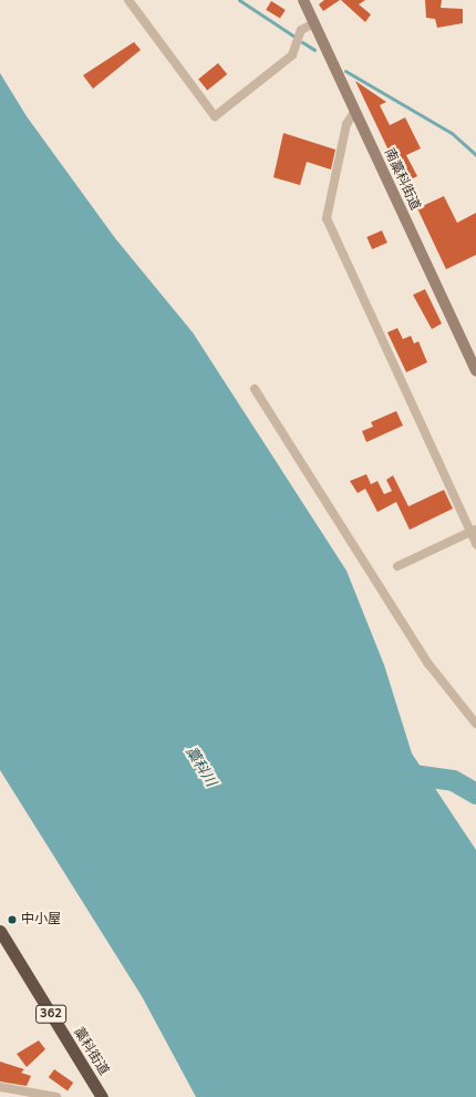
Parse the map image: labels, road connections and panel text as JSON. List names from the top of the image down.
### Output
{
  "streets": {
    "highway": ["362", "藁科街道"],
    "main road": ["南藁科街道"]
  },
  "water": ["藁科川"],
  "places": ["中小屋"]
}
